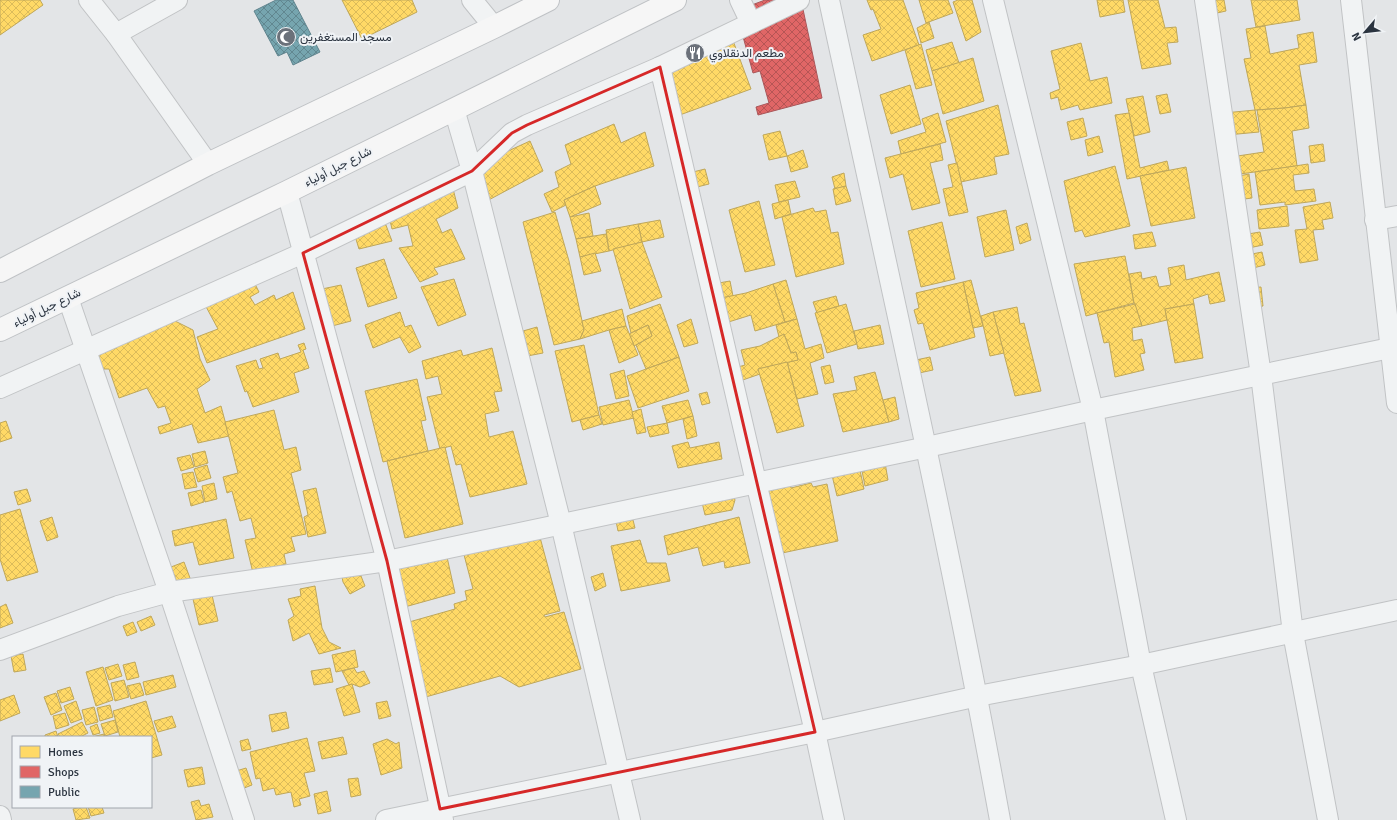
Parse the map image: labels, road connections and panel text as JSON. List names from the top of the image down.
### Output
{
  "streets": {
    "main road": ["شارع جبل أولياء"]
  },
  "places": {
    "mosque": ["مسجد المستغفرين"],
    "restaurant": ["مطعم الدنقلاوي"]
  },
  "legend": ["Homes", "Shops", "Public"],
  "north": "bottom left"
}
